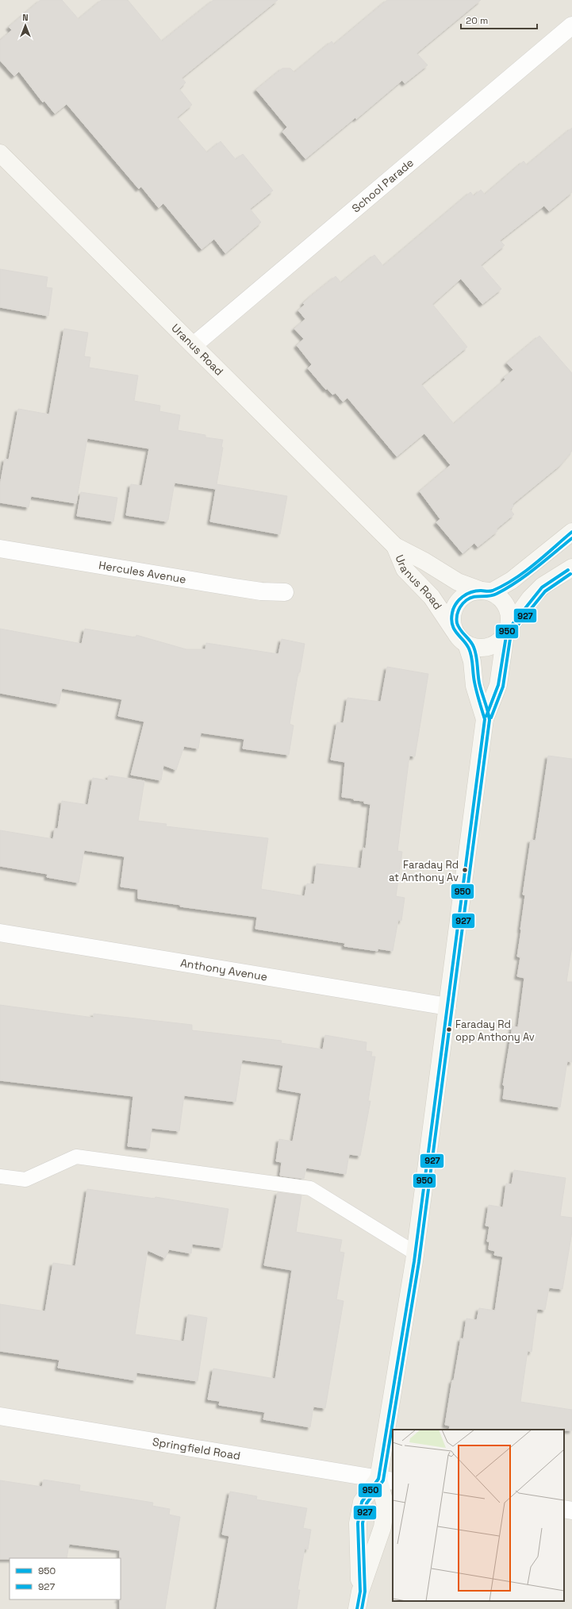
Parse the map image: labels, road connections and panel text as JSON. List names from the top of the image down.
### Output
{
  "streets": {
    "main road": ["Uranus Road"],
    "street": [
      "School Parade",
      "Hercules Avenue",
      "Anthony Avenue",
      "Springfield Road"
    ]
  },
  "crossings": [
    ["School Parade", "Uranus Road"]
  ],
  "places": ["Faraday Rd at Anthony Av", "Faraday Rd opp Anthony Av"],
  "lines": ["transit line 950", "transit line 927"],
  "legend": ["950", "927"],
  "scale_bar": "20 m",
  "north": "top"
}
